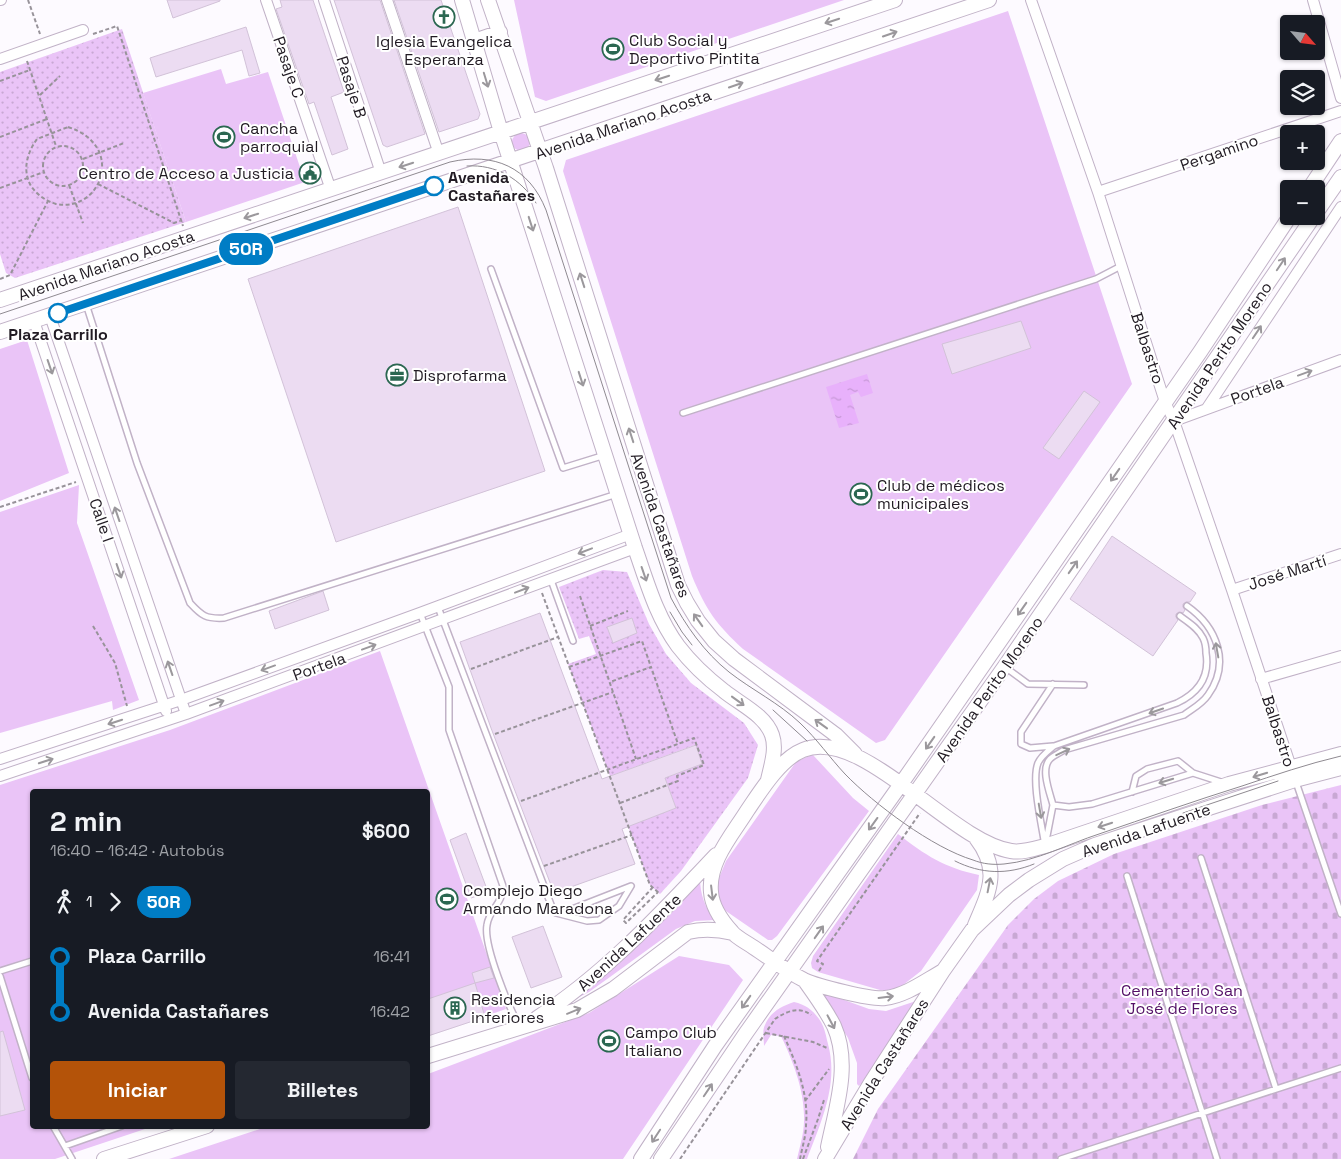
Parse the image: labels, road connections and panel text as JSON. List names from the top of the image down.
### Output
{
  "streets": {
    "main road": [
      "Avenida Mariano Acosta",
      "Avenida Perito Moreno",
      "Avenida Castañares",
      "Avenida Lafuente"
    ],
    "street": [
      "Pasaje C",
      "Pasaje B",
      "Pergamino",
      "Balbastro",
      "Portela",
      "Calle I",
      "José Martí"
    ]
  },
  "crossings": [
    ["Pasaje C", "Avenida Mariano Acosta"],
    ["Pasaje B", "Avenida Mariano Acosta"],
    ["Avenida Mariano Acosta", "Calle I"],
    ["Avenida Mariano Acosta", "Avenida Castañares"],
    ["Pergamino", "Balbastro"],
    ["Balbastro", "Avenida Perito Moreno"],
    ["Balbastro", "Portela"],
    ["Balbastro", "José Martí"],
    ["Balbastro", "Avenida Lafuente"],
    ["Avenida Perito Moreno", "Portela"],
    ["Avenida Perito Moreno", "Avenida Lafuente"],
    ["Portela", "Calle I"],
    ["Portela", "Avenida Castañares"],
    ["Avenida Castañares", "Avenida Lafuente"]
  ],
  "parks": ["Cementerio San José de Flores"],
  "places": {
    "church": ["Iglesia Evangelica Esperanza"],
    "sports": [
      "Club Social y Deportivo Pintita",
      "Cancha parroquial",
      "Club de médicos municipales",
      "Complejo Diego Armando Maradona",
      "Campo Club Italiano"
    ],
    "public building": ["Centro de Acceso a Justicia"],
    "other": ["Avenida Castañares", "Plaza Carrillo"],
    "office": ["Disprofarma"],
    "building": ["Residencia inferiores"]
  },
  "lines": ["bus line 50R"],
  "north": "bottom right",
  "page": {
    "on_map": "50R",
    "map_buttons": ["+", "−"],
    "heading": ["2 min", "16:40 – 16:42 · Autobús", "$600"],
    "legs": ["1", "50R"],
    "list": [
      {
        "name": "Plaza Carrillo",
        "value": "16:41"
      },
      {
        "name": "Avenida Castañares",
        "value": "16:42"
      }
    ],
    "buttons": ["Iniciar", "Billetes"]
  }
}
